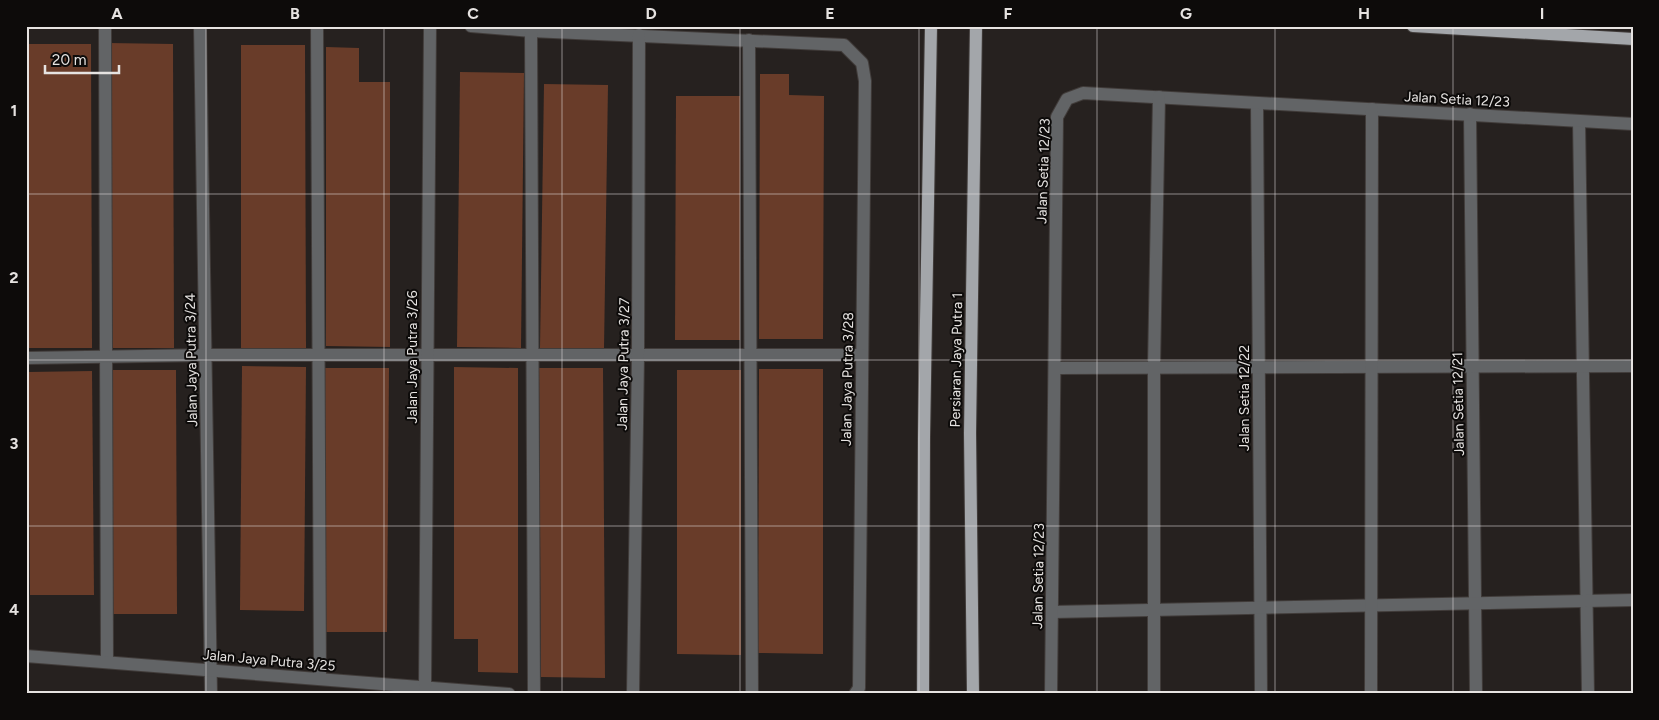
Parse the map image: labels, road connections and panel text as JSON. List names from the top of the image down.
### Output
{
  "streets": {
    "main road": ["Persiaran Jaya Putra 1"],
    "street": [
      "Jalan Setia 12/23",
      "Jalan Jaya Putra 3/26",
      "Jalan Jaya Putra 3/24",
      "Jalan Jaya Putra 3/27",
      "Jalan Jaya Putra 3/28",
      "Jalan Setia 12/22",
      "Jalan Setia 12/21",
      "Jalan Jaya Putra 3/25"
    ]
  },
  "crossings": [
    ["Jalan Setia 12/23", "Jalan Setia 12/22"],
    ["Jalan Setia 12/23", "Jalan Setia 12/21"],
    ["Jalan Jaya Putra 3/26", "Jalan Jaya Putra 3/25"],
    ["Jalan Jaya Putra 3/24", "Jalan Jaya Putra 3/25"]
  ],
  "scale_bar": "20 m",
  "grid": {
    "columns": [
      "A",
      "B",
      "C",
      "D",
      "E",
      "F",
      "G",
      "H",
      "I"
    ],
    "rows": [
      "1",
      "2",
      "3",
      "4"
    ]
  }
}
